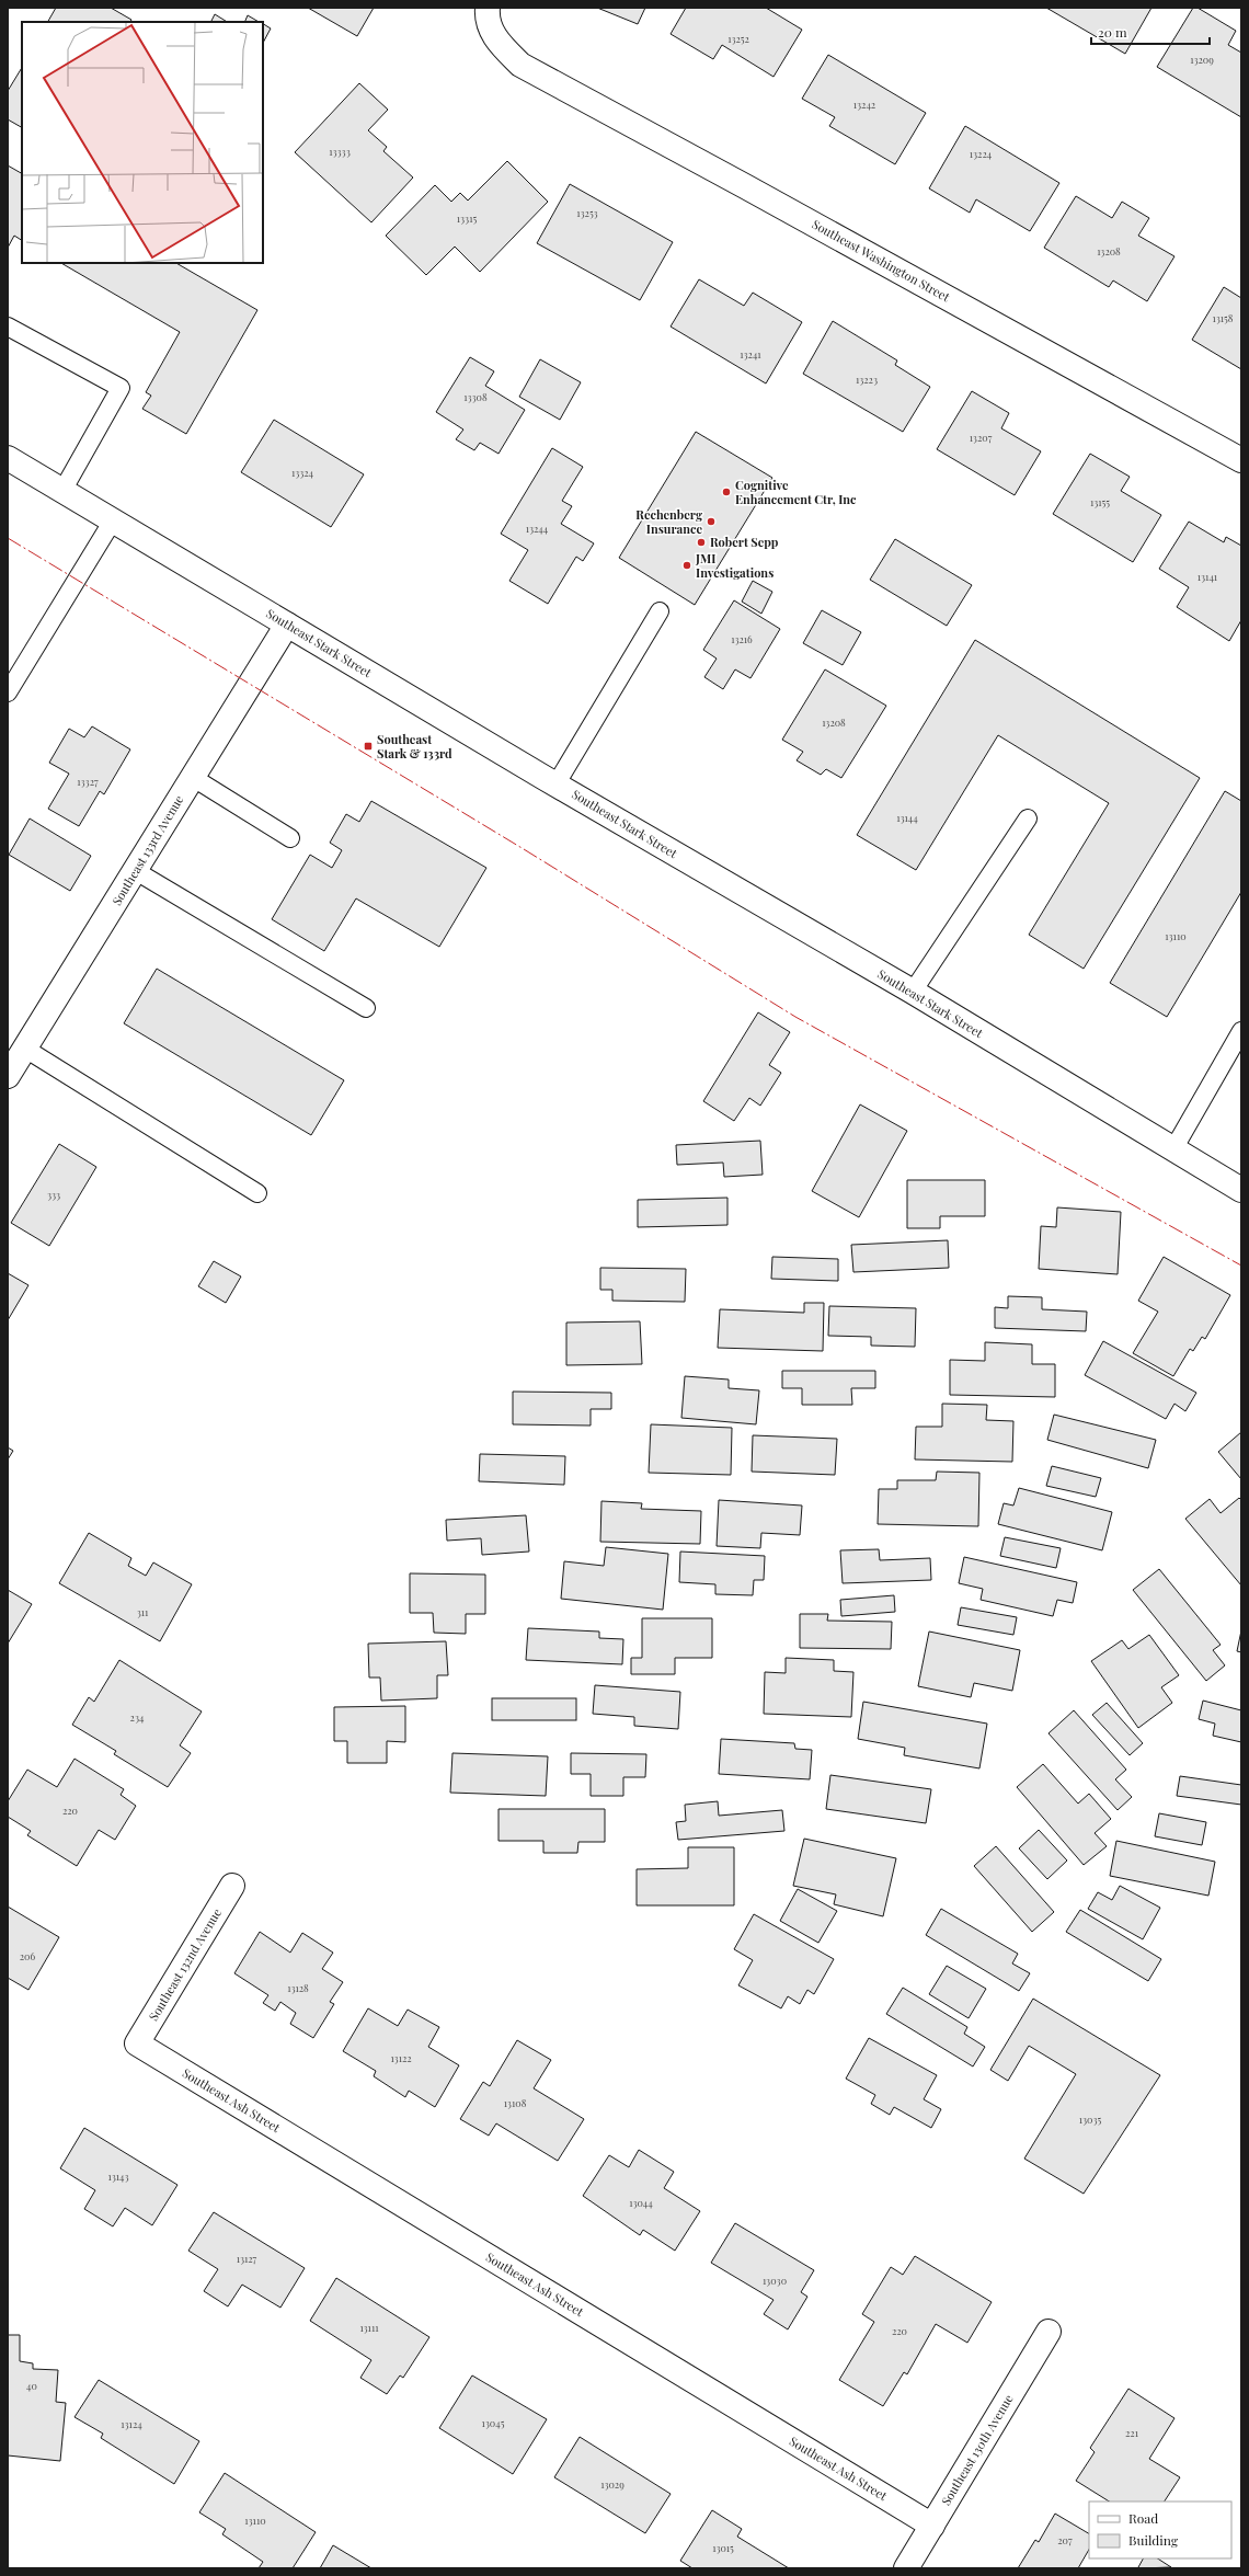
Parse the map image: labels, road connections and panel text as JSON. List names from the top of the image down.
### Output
{
  "streets": {
    "street": [
      "Southeast Washington Street",
      "Southeast Stark Street",
      "Southeast 133rd Avenue",
      "Southeast 132nd Avenue",
      "Southeast Ash Street",
      "Southeast 130th Avenue"
    ]
  },
  "crossings": [
    ["Southeast Stark Street", "Southeast 133rd Avenue"],
    ["Southeast 132nd Avenue", "Southeast Ash Street"],
    ["Southeast Ash Street", "Southeast 130th Avenue"]
  ],
  "places": {
    "other": [
      "Cognitive Enhancement Ctr, Inc",
      "Rechenberg Insurance",
      "Robert Sepp",
      "JMI Investigations"
    ],
    "transit": ["Southeast Stark & 133rd"]
  },
  "house_numbers": [
    "13252",
    "13209",
    "13242",
    "13333",
    "13224",
    "13253",
    "13315",
    "13208",
    "13158",
    "13241",
    "13223",
    "13308",
    "13207",
    "13324",
    "13155",
    "13244",
    "13141",
    "13216",
    "13208",
    "13327",
    "13144",
    "13110",
    "333",
    "311",
    "234",
    "220",
    "206",
    "13128",
    "13122",
    "13108",
    "13035",
    "13143",
    "13044",
    "13127",
    "13030",
    "13111",
    "220",
    "40",
    "13045",
    "13124",
    "221",
    "13029",
    "13110",
    "207",
    "13015"
  ],
  "legend": ["Road", "Building"],
  "scale_bar": "20 m"
}
